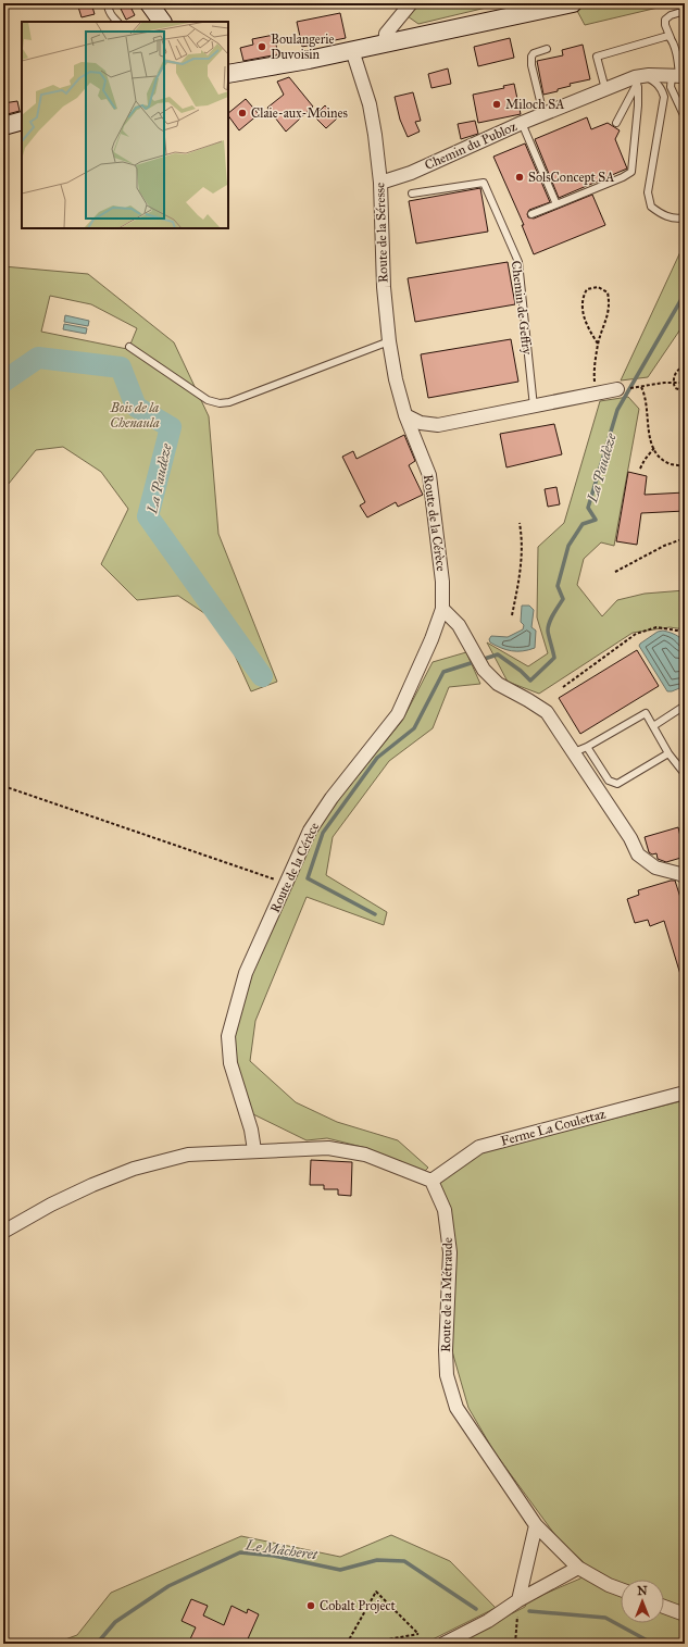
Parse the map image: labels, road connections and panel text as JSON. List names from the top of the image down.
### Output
{
  "streets": {
    "street": [
      "Chemin du Publoz",
      "Route de la Séresse",
      "Route de la Cérèce",
      "Ferme La Coulettaz",
      "Route de la Métraude"
    ],
    "lane": ["Chemin de Geffry"]
  },
  "crossings": [
    ["Chemin du Publoz", "Route de la Séresse"],
    ["Route de la Séresse", "Route de la Cérèce"],
    ["Ferme La Coulettaz", "Route de la Métraude"]
  ],
  "water": ["La Paudèze", "Le Mâcheret"],
  "parks": ["Bois de la Chenaula"],
  "places": [
    "Boulangerie Duvoisin",
    "Miloch SA",
    "Claie-aux-Moines",
    "SolsConcept SA",
    "Cobalt Project"
  ],
  "north": "top"
}
